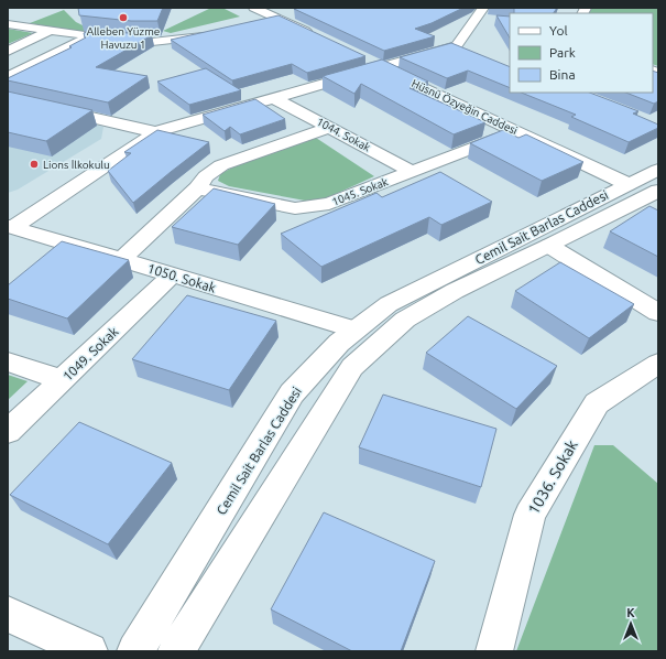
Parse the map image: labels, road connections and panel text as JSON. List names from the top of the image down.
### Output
{
  "streets": {
    "street": [
      "Hüsnü Özyeğin Caddesi",
      "1044. Sokak",
      "1045. Sokak",
      "Cemil Sait Barlas Caddesi",
      "1050. Sokak",
      "1049. Sokak",
      "1036. Sokak"
    ]
  },
  "crossings": [
    ["Hüsnü Özyeğin Caddesi", "1045. Sokak"],
    ["Hüsnü Özyeğin Caddesi", "Cemil Sait Barlas Caddesi"],
    ["1044. Sokak", "1045. Sokak"],
    ["Cemil Sait Barlas Caddesi", "1050. Sokak"],
    ["1050. Sokak", "1049. Sokak"]
  ],
  "places": ["Alleben Yüzme Havuzu 1", "Lions İlkokulu"],
  "legend": ["Yol", "Park", "Bina"],
  "north": "top"
}
